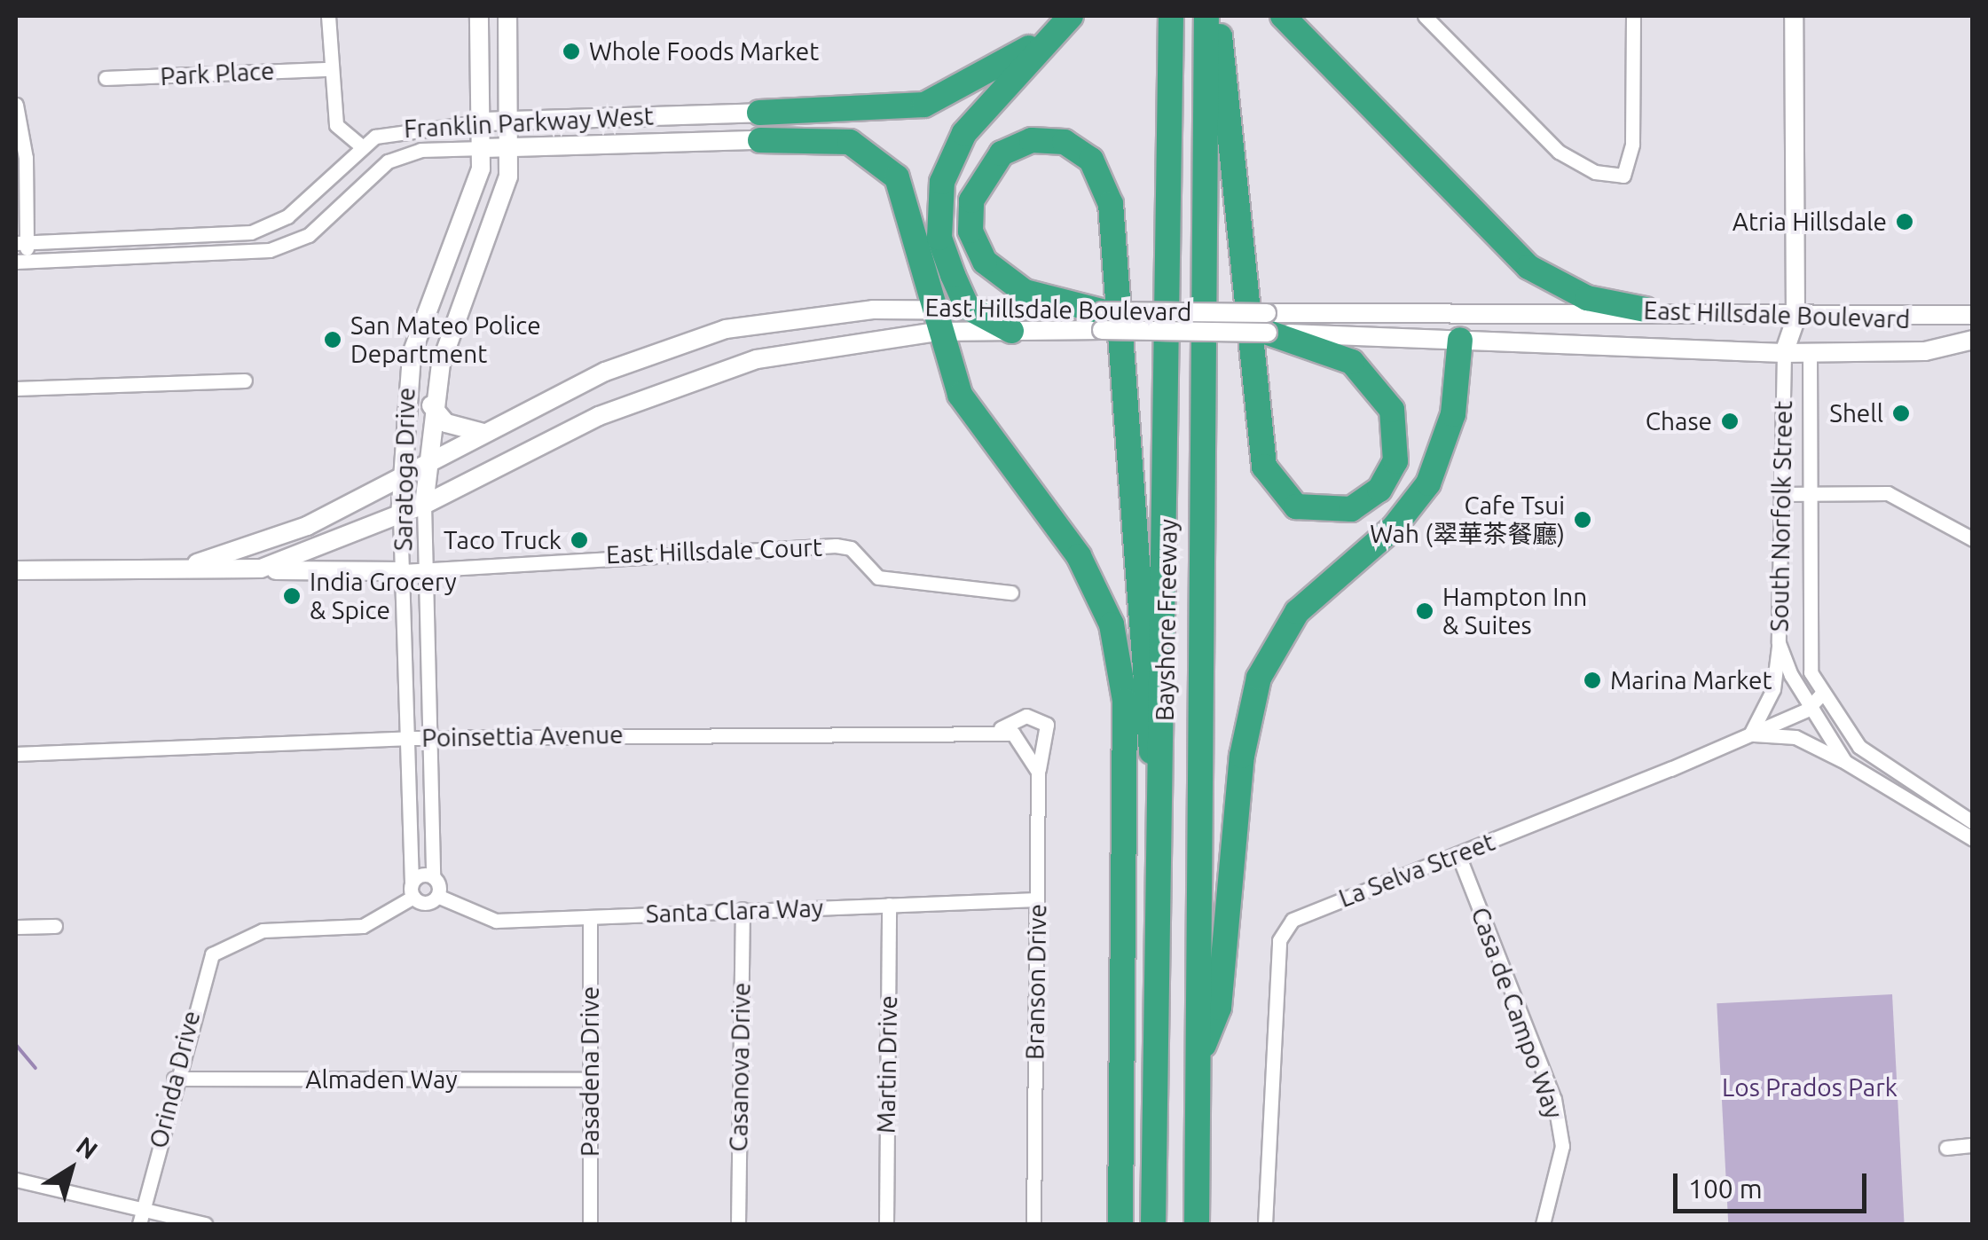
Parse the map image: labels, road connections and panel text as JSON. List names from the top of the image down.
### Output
{
  "streets": {
    "highway": ["Bayshore Freeway"],
    "main road": [
      "Franklin Parkway West",
      "East Hillsdale Boulevard",
      "Saratoga Drive",
      "South Norfolk Street"
    ],
    "street": [
      "Park Place",
      "East Hillsdale Court",
      "Poinsettia Avenue",
      "La Selva Street",
      "Santa Clara Way",
      "Branson Drive",
      "Casa de Campo Way",
      "Martin Drive",
      "Casanova Drive",
      "Pasadena Drive",
      "Orinda Drive",
      "Almaden Way"
    ]
  },
  "crossings": [
    ["Franklin Parkway West", "Saratoga Drive"],
    ["East Hillsdale Boulevard", "Saratoga Drive"],
    ["East Hillsdale Boulevard", "South Norfolk Street"],
    ["Saratoga Drive", "East Hillsdale Court"],
    ["Saratoga Drive", "Poinsettia Avenue"],
    ["Saratoga Drive", "Santa Clara Way"],
    ["Saratoga Drive", "Orinda Drive"],
    ["South Norfolk Street", "La Selva Street"],
    ["Poinsettia Avenue", "Branson Drive"],
    ["La Selva Street", "Casa de Campo Way"],
    ["Santa Clara Way", "Branson Drive"],
    ["Santa Clara Way", "Martin Drive"],
    ["Santa Clara Way", "Casanova Drive"],
    ["Santa Clara Way", "Pasadena Drive"],
    ["Pasadena Drive", "Almaden Way"],
    ["Orinda Drive", "Almaden Way"]
  ],
  "parks": ["Los Prados Park"],
  "places": [
    "Whole Foods Market",
    "Atria Hillsdale",
    "San Mateo Police Department",
    "Shell",
    "Chase",
    "Cafe Tsui Wah (翠華茶餐廳)",
    "Taco Truck",
    "India Grocery & Spice",
    "Hampton Inn & Suites",
    "Marina Market"
  ],
  "scale_bar": "100 m",
  "north": "top right"
}
